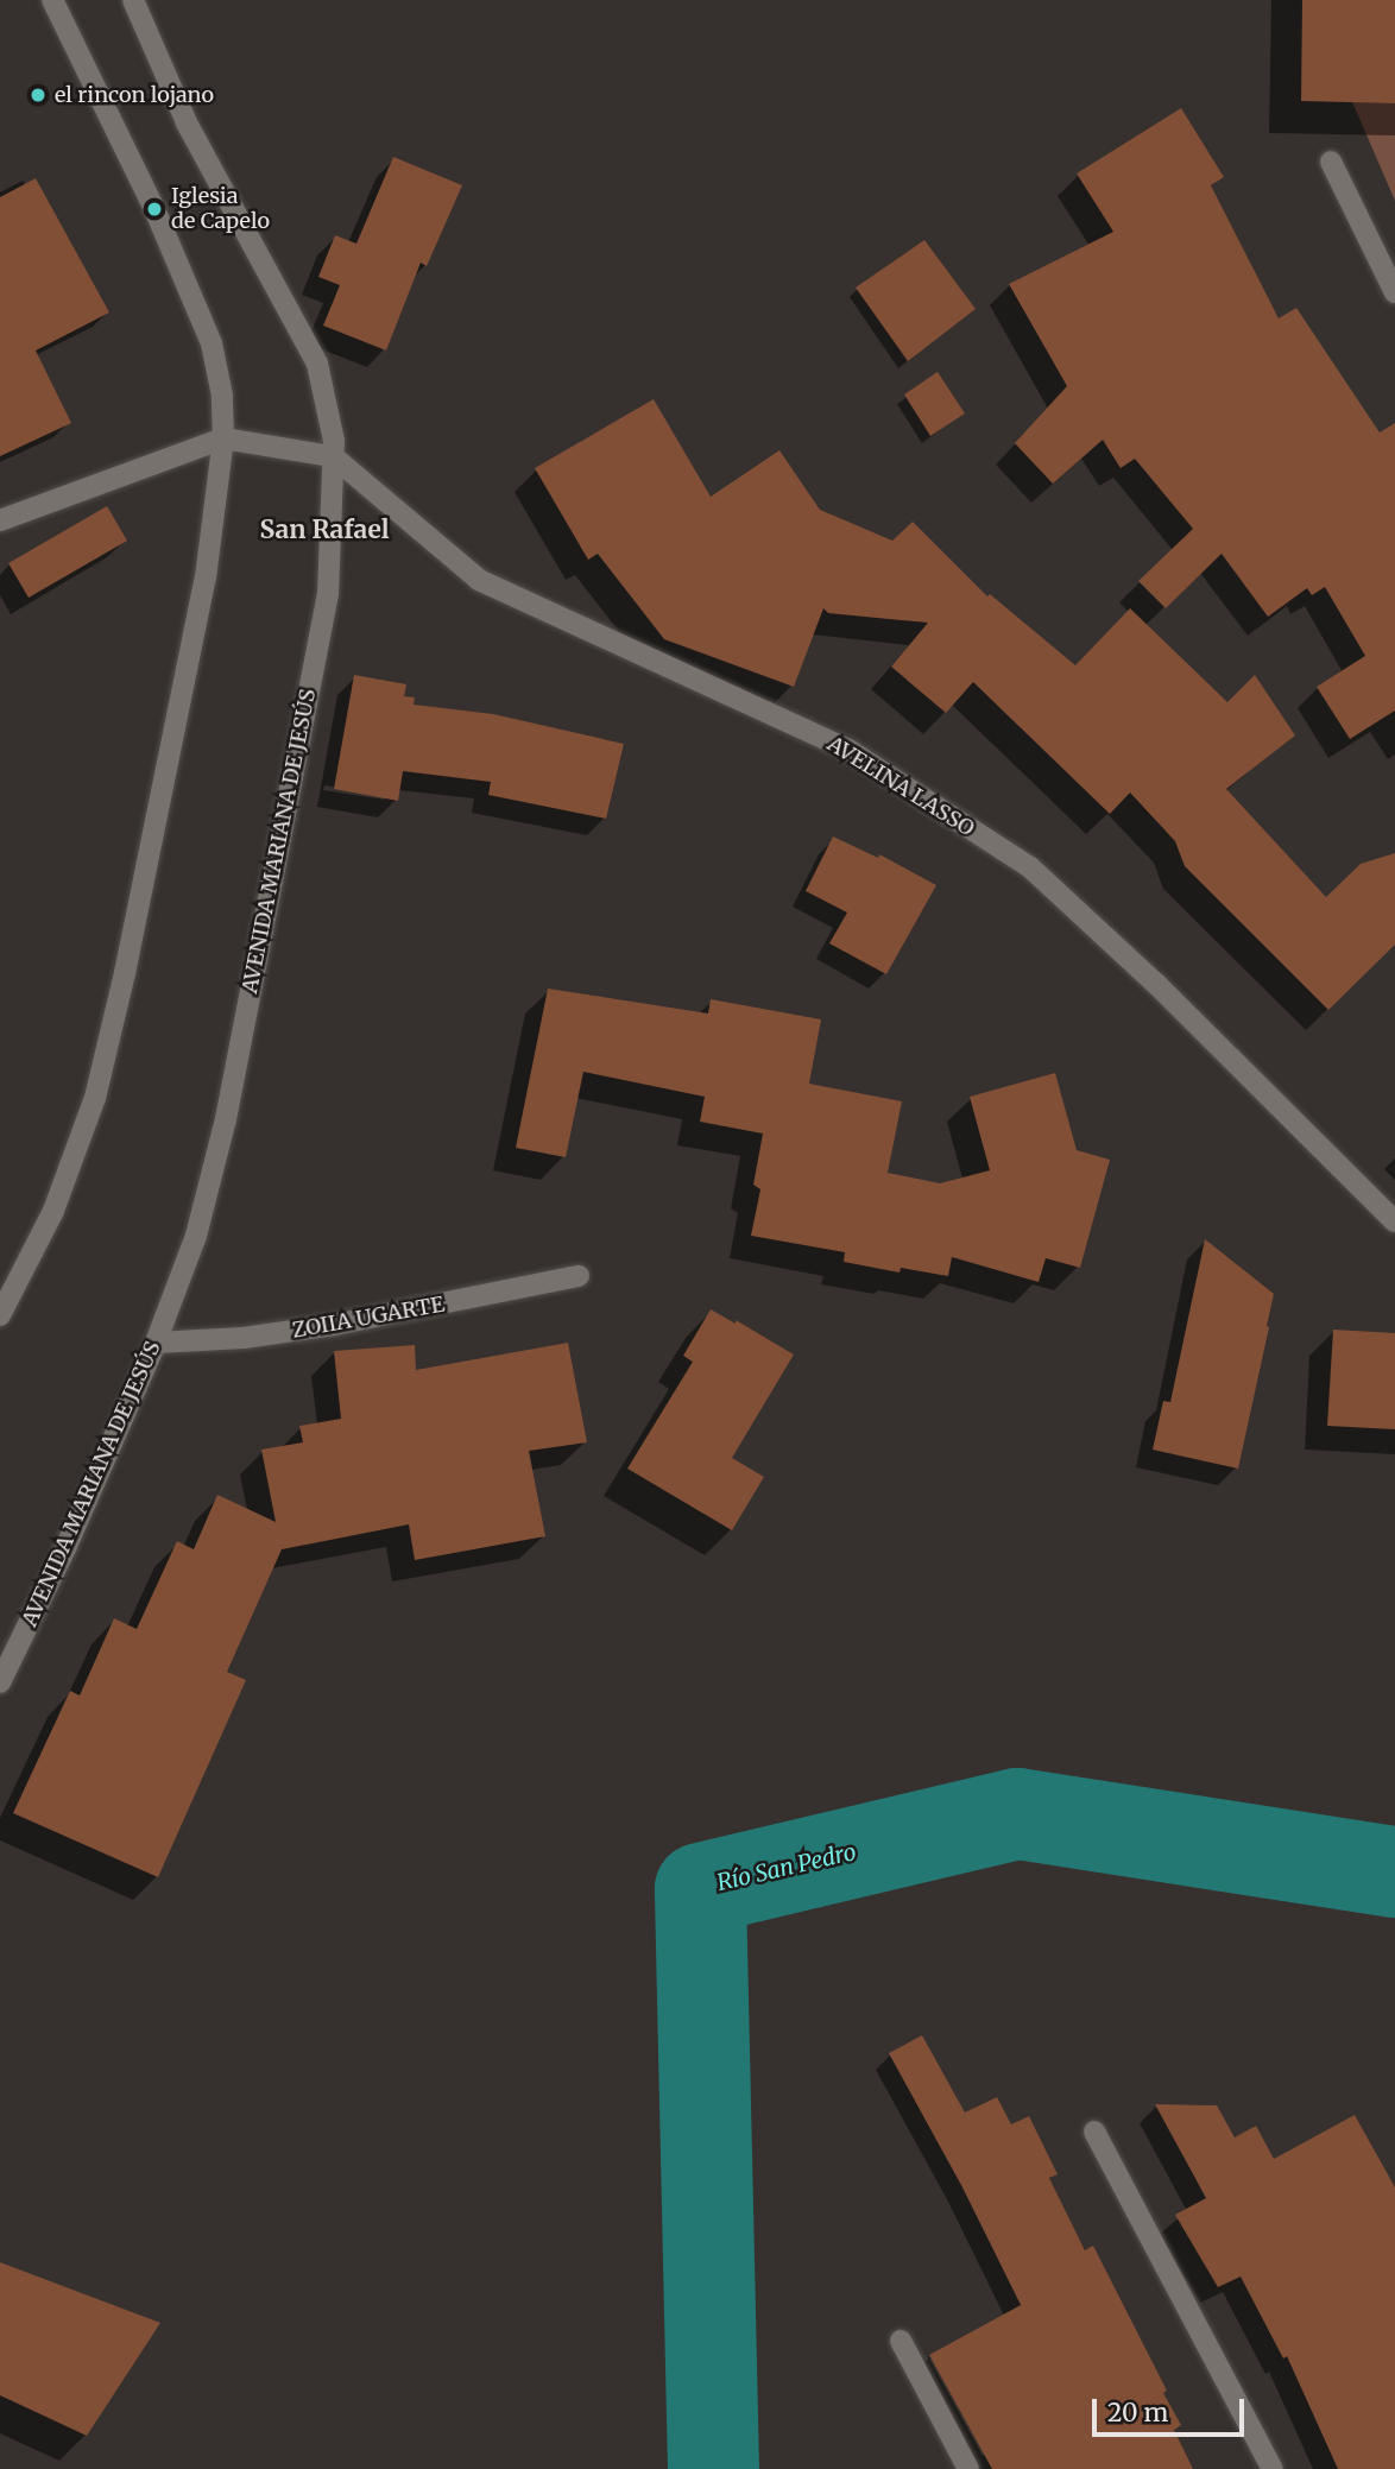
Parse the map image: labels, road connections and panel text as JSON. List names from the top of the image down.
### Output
{
  "streets": {
    "street": ["AVELINA LASSO", "AVENIDA MARIANA DE JESÚS", "ZOIIA UGARTE"]
  },
  "crossings": [
    ["AVELINA LASSO", "AVENIDA MARIANA DE JESÚS"],
    ["AVENIDA MARIANA DE JESÚS", "ZOIIA UGARTE"]
  ],
  "districts": ["San Rafael"],
  "water": ["Río San Pedro"],
  "places": ["el rincon lojano", "Iglesia de Capelo"],
  "scale_bar": "20 m"
}
